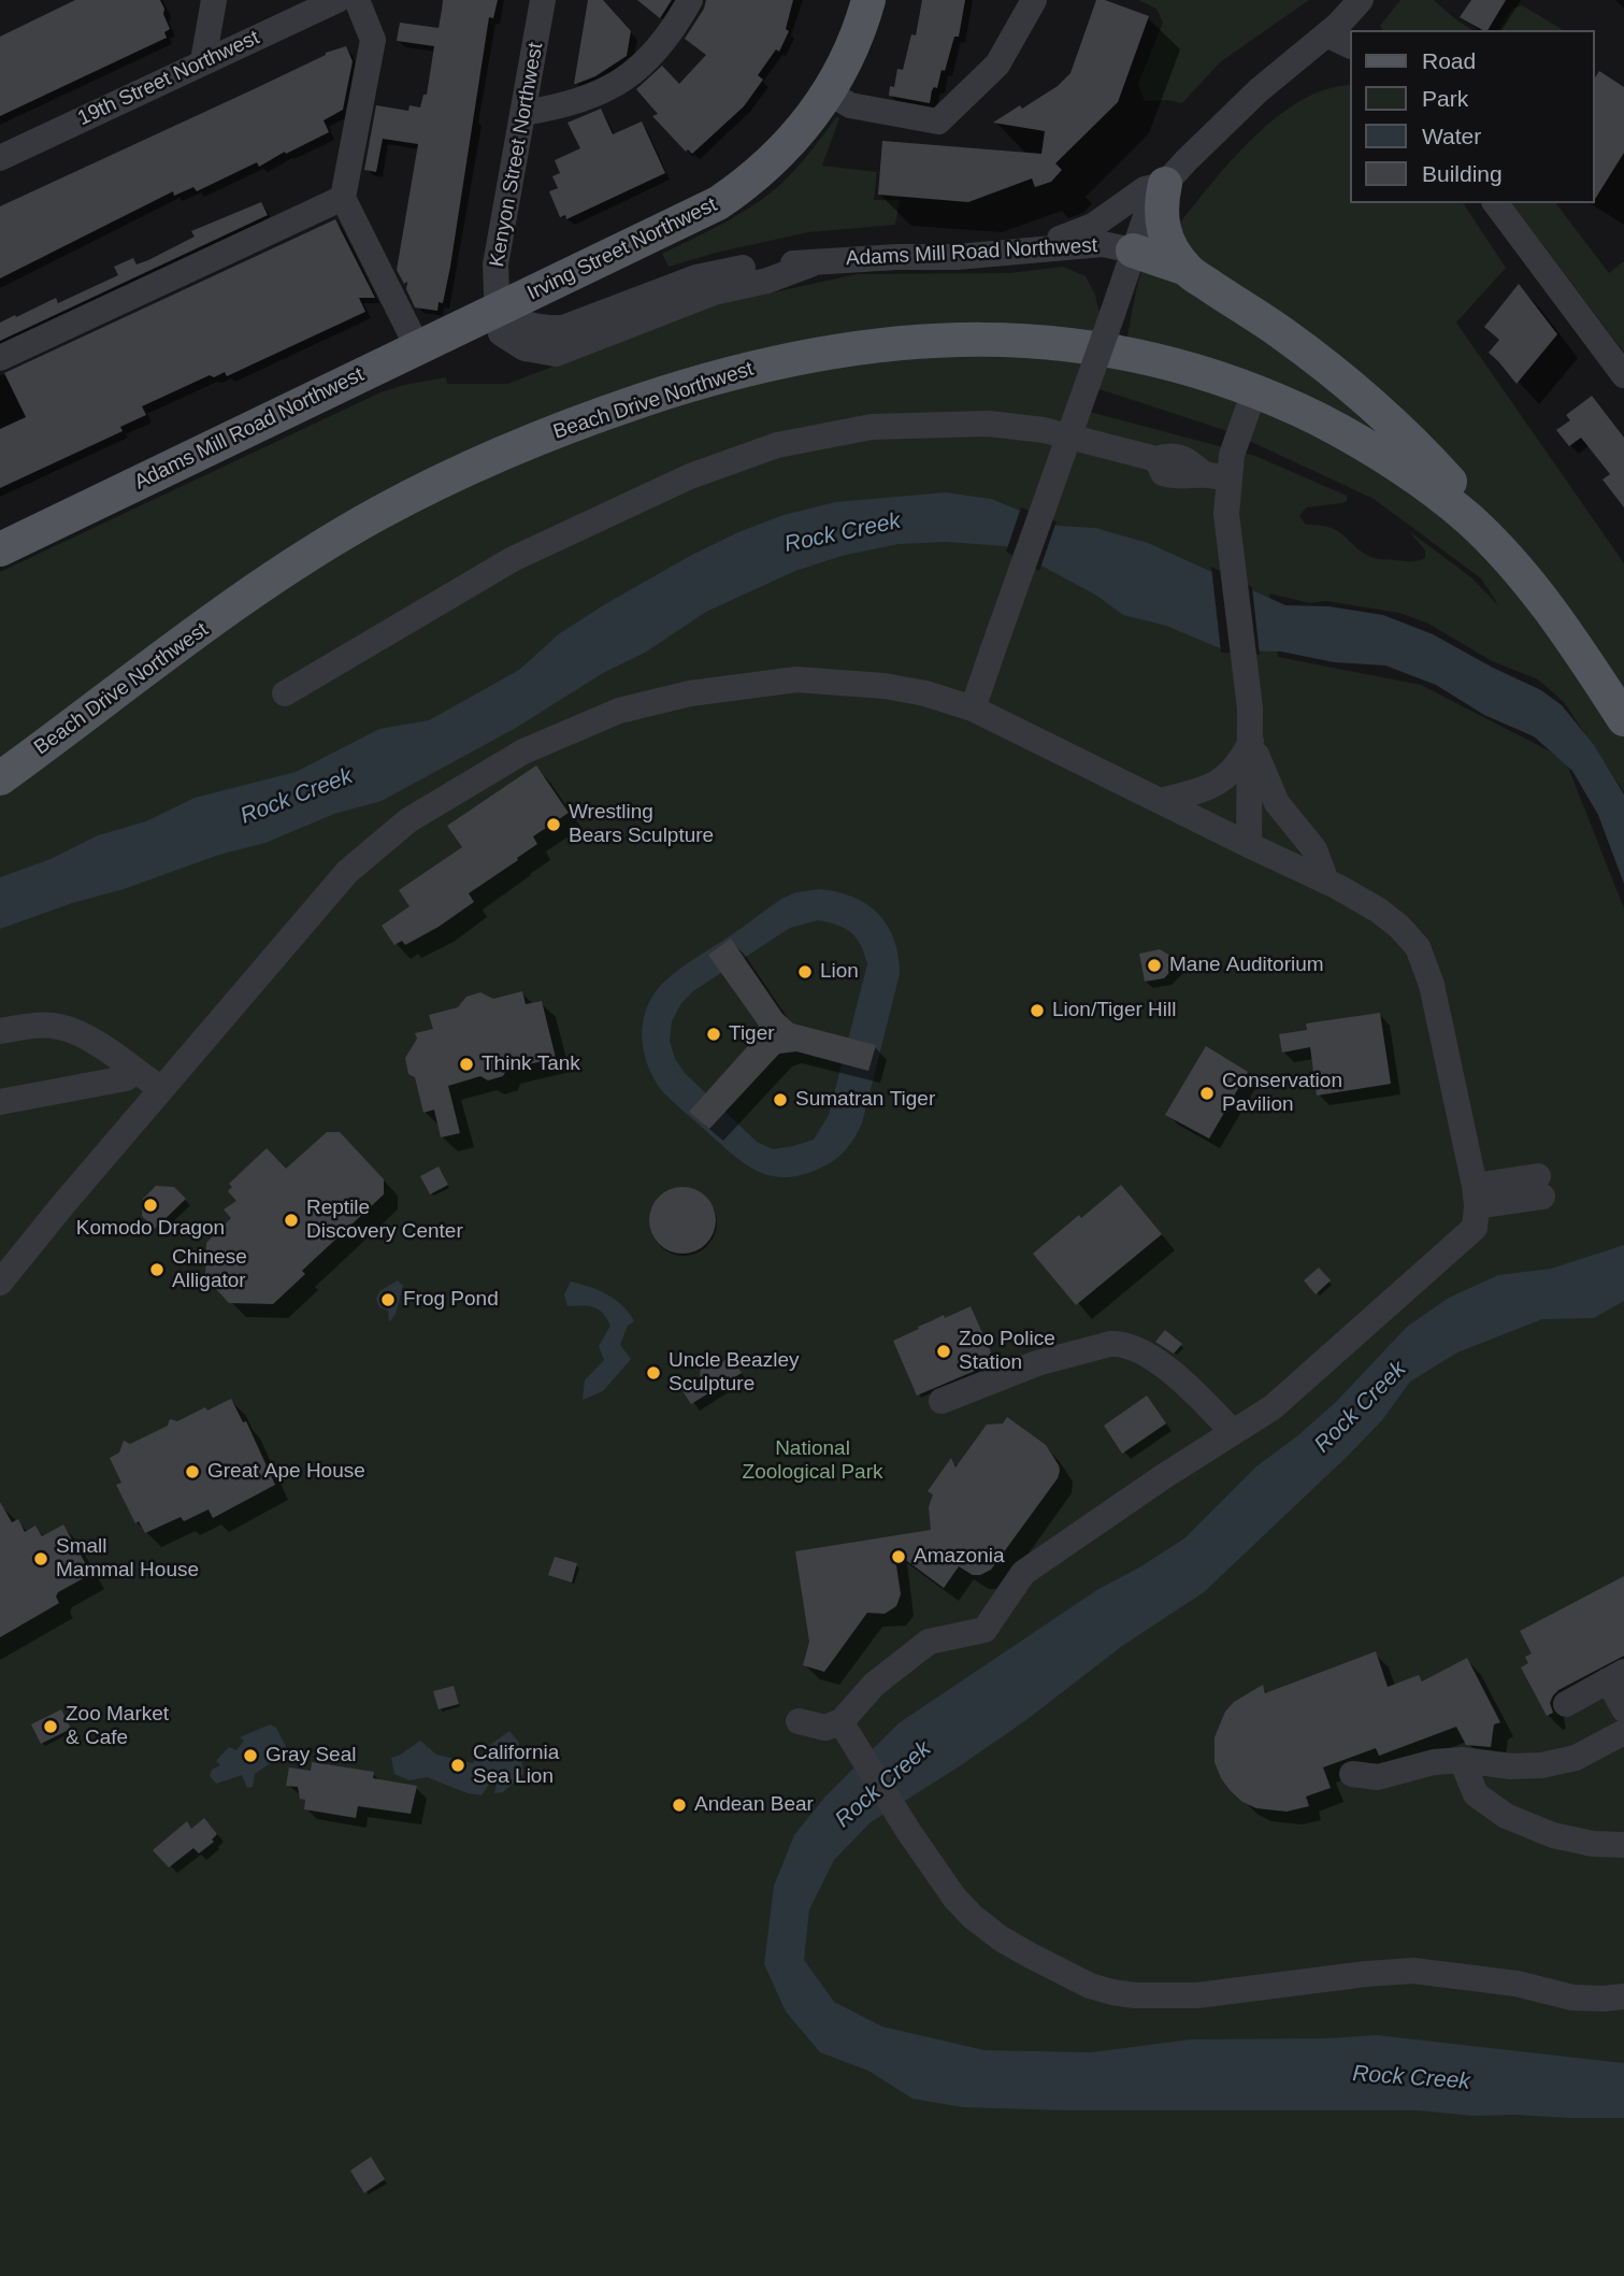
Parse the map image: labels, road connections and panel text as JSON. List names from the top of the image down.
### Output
{
  "streets": {
    "main road": ["Irving Street Northwest", "Adams Mill Road Northwest", "Beach Drive Northwest"],
    "street": ["19th Street Northwest", "Kenyon Street Northwest"]
  },
  "crossings": [
    ["Kenyon Street Northwest", "Irving Street Northwest"],
    ["Kenyon Street Northwest", "Adams Mill Road Northwest"],
    ["Irving Street Northwest", "Adams Mill Road Northwest"]
  ],
  "water": ["Rock Creek"],
  "parks": ["National Zoological Park"],
  "places": [
    "Wrestling Bears Sculpture",
    "Mane Auditorium",
    "Lion",
    "Lion/Tiger Hill",
    "Tiger",
    "Think Tank",
    "Conservation Pavilion",
    "Sumatran Tiger",
    "Komodo Dragon",
    "Reptile Discovery Center",
    "Chinese Alligator",
    "Frog Pond",
    "Zoo Police Station",
    "Uncle Beazley Sculpture",
    "Great Ape House",
    "Amazonia",
    "Small Mammal House",
    "Zoo Market & Cafe",
    "Gray Seal",
    "California Sea Lion",
    "Andean Bear"
  ],
  "legend": [
    "Road",
    "Park",
    "Water",
    "Building"
  ]
}
